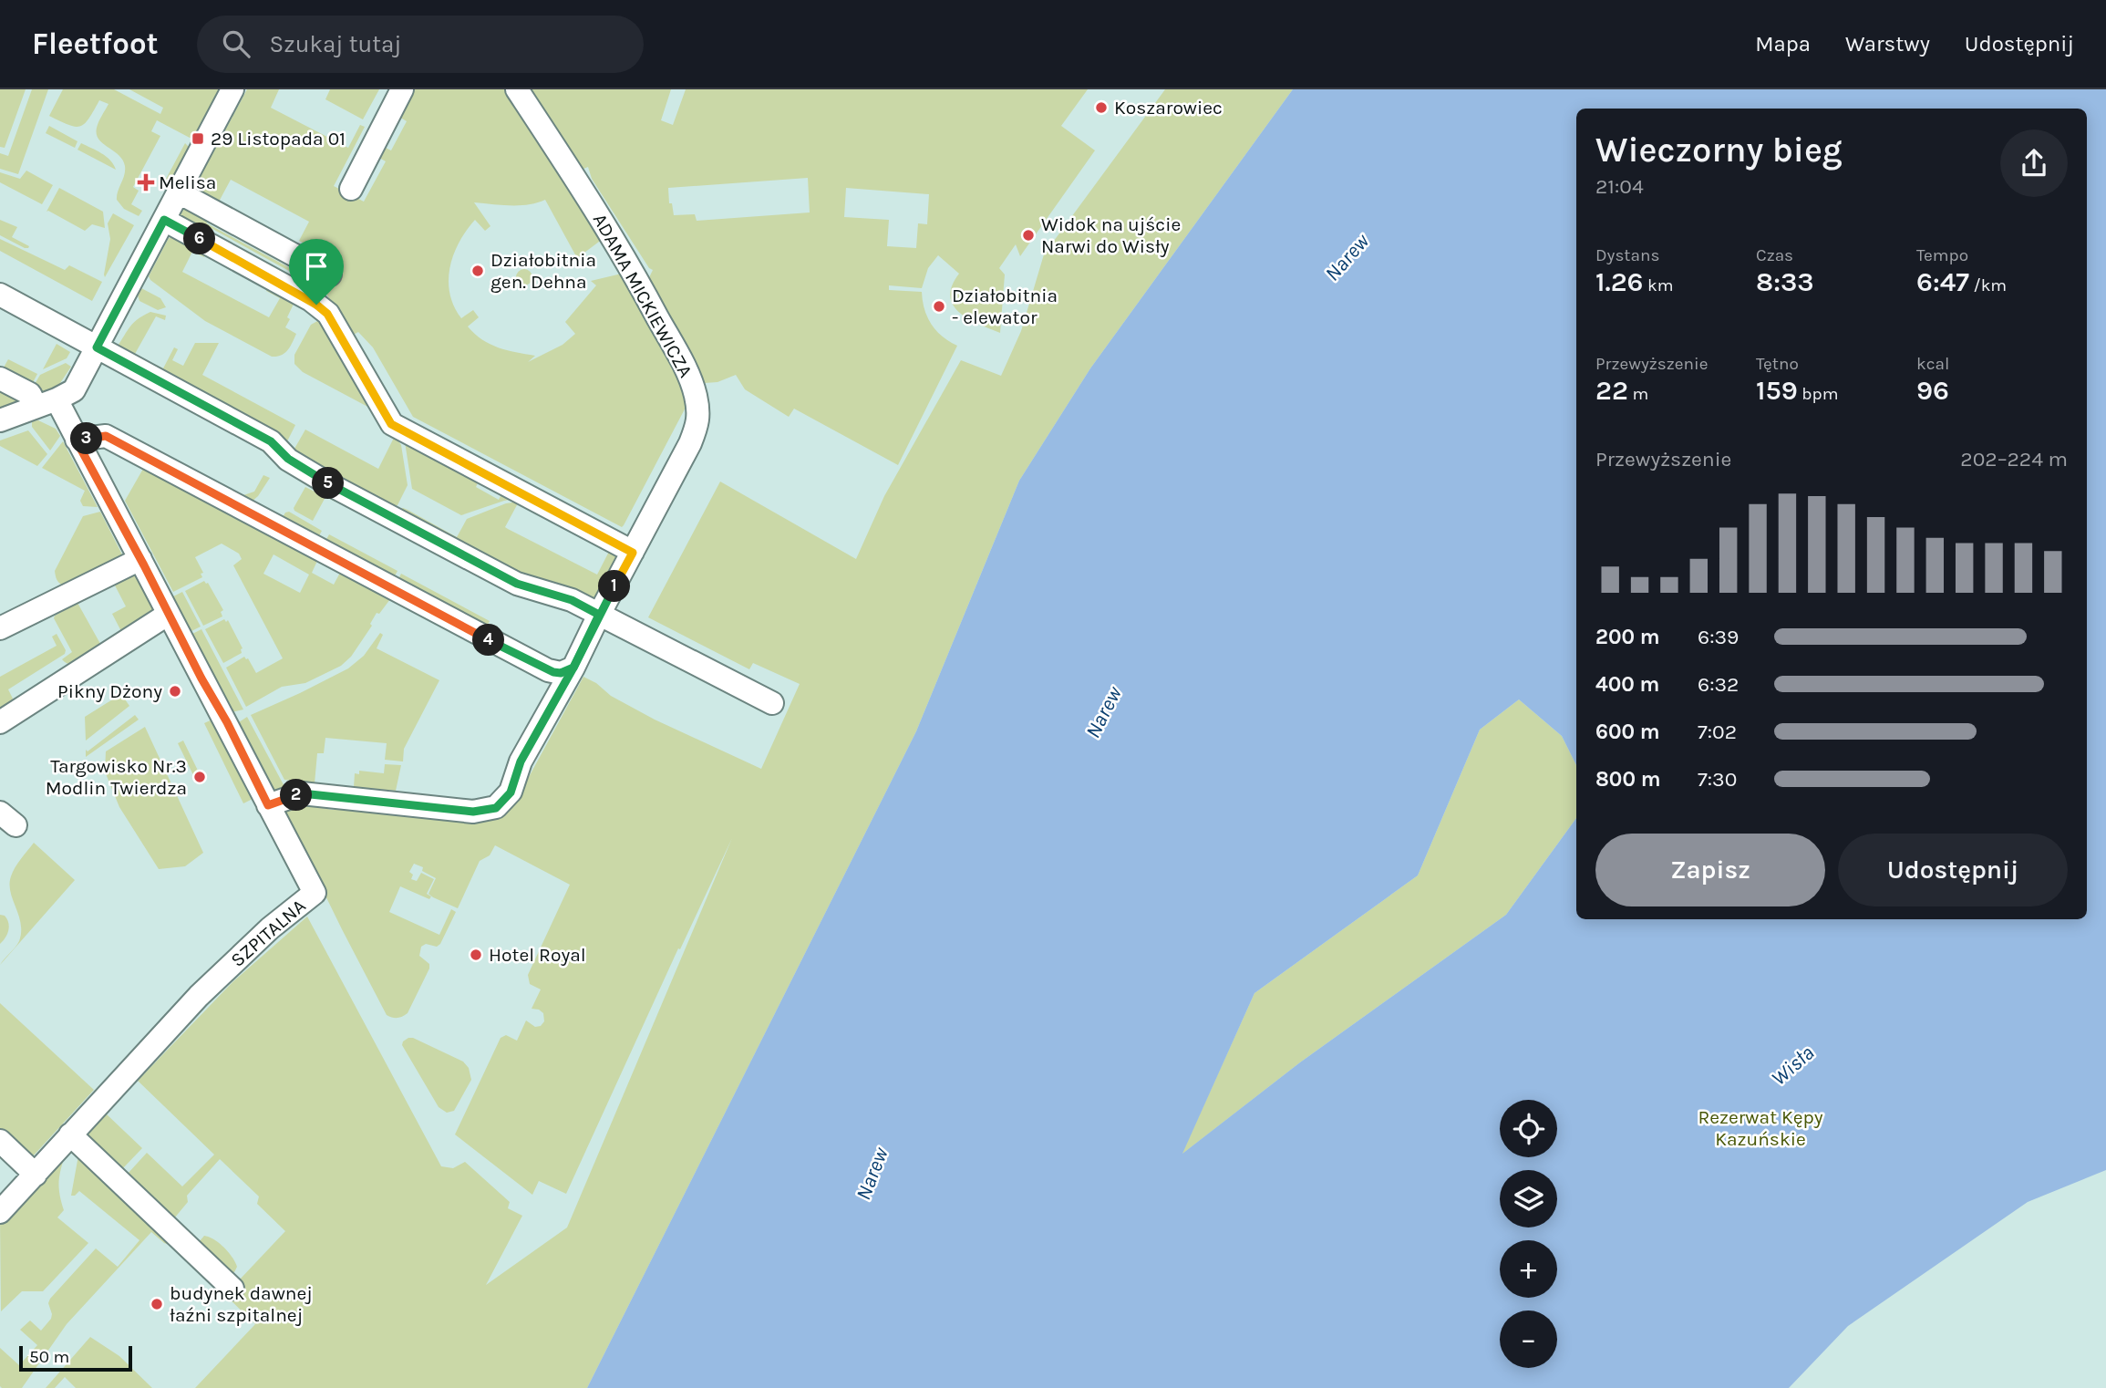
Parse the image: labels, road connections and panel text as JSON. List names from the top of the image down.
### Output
{
  "streets": {
    "street": ["ADAMA MICKIEWICZA", "SZPITALNA"]
  },
  "crossings": [
    ["ADAMA MICKIEWICZA", "SZPITALNA"]
  ],
  "water": ["Narew", "Wisła"],
  "parks": ["Rezerwat Kępy Kazuńskie"],
  "places": {
    "other": [
      "Koszarowiec",
      "Widok na ujście Narwi do Wisły",
      "Działobitnia gen. Dehna",
      "Działobitnia - elewator",
      "Pikny Dżony",
      "Targowisko Nr.3 Modlin Twierdza",
      "Hotel Royal",
      "budynek dawnej łaźni szpitalnej"
    ],
    "transit": ["29 Listopada 01"],
    "health": ["Melisa"]
  },
  "scale_bar": "50 m",
  "page": {
    "header": "Fleetfoot",
    "search": "Szukaj tutaj",
    "nav": ["Mapa", "Warstwy", "Udostępnij"],
    "heading": ["Wieczorny bieg", "21:04"],
    "stats": [
      ["Dystans", "1.26 km"],
      ["Czas", "8:33"],
      ["Tempo", "6:47 /km"],
      ["Przewyższenie", "22 m"],
      ["Tętno", "159 bpm"],
      ["kcal", "96"]
    ],
    "pins": [
      "6",
      "3",
      "5",
      "1",
      "4",
      "2"
    ],
    "chart": ["Przewyższenie", "202–224 m"],
    "list": [
      {
        "name": "200 m",
        "note": "6:39"
      },
      {
        "name": "400 m",
        "note": "6:32"
      },
      {
        "name": "600 m",
        "note": "7:02"
      },
      {
        "name": "800 m",
        "note": "7:30"
      }
    ],
    "buttons": ["Zapisz", "Udostępnij"],
    "map_buttons": ["+", "−"],
    "scale": "50 m"
  }
}
